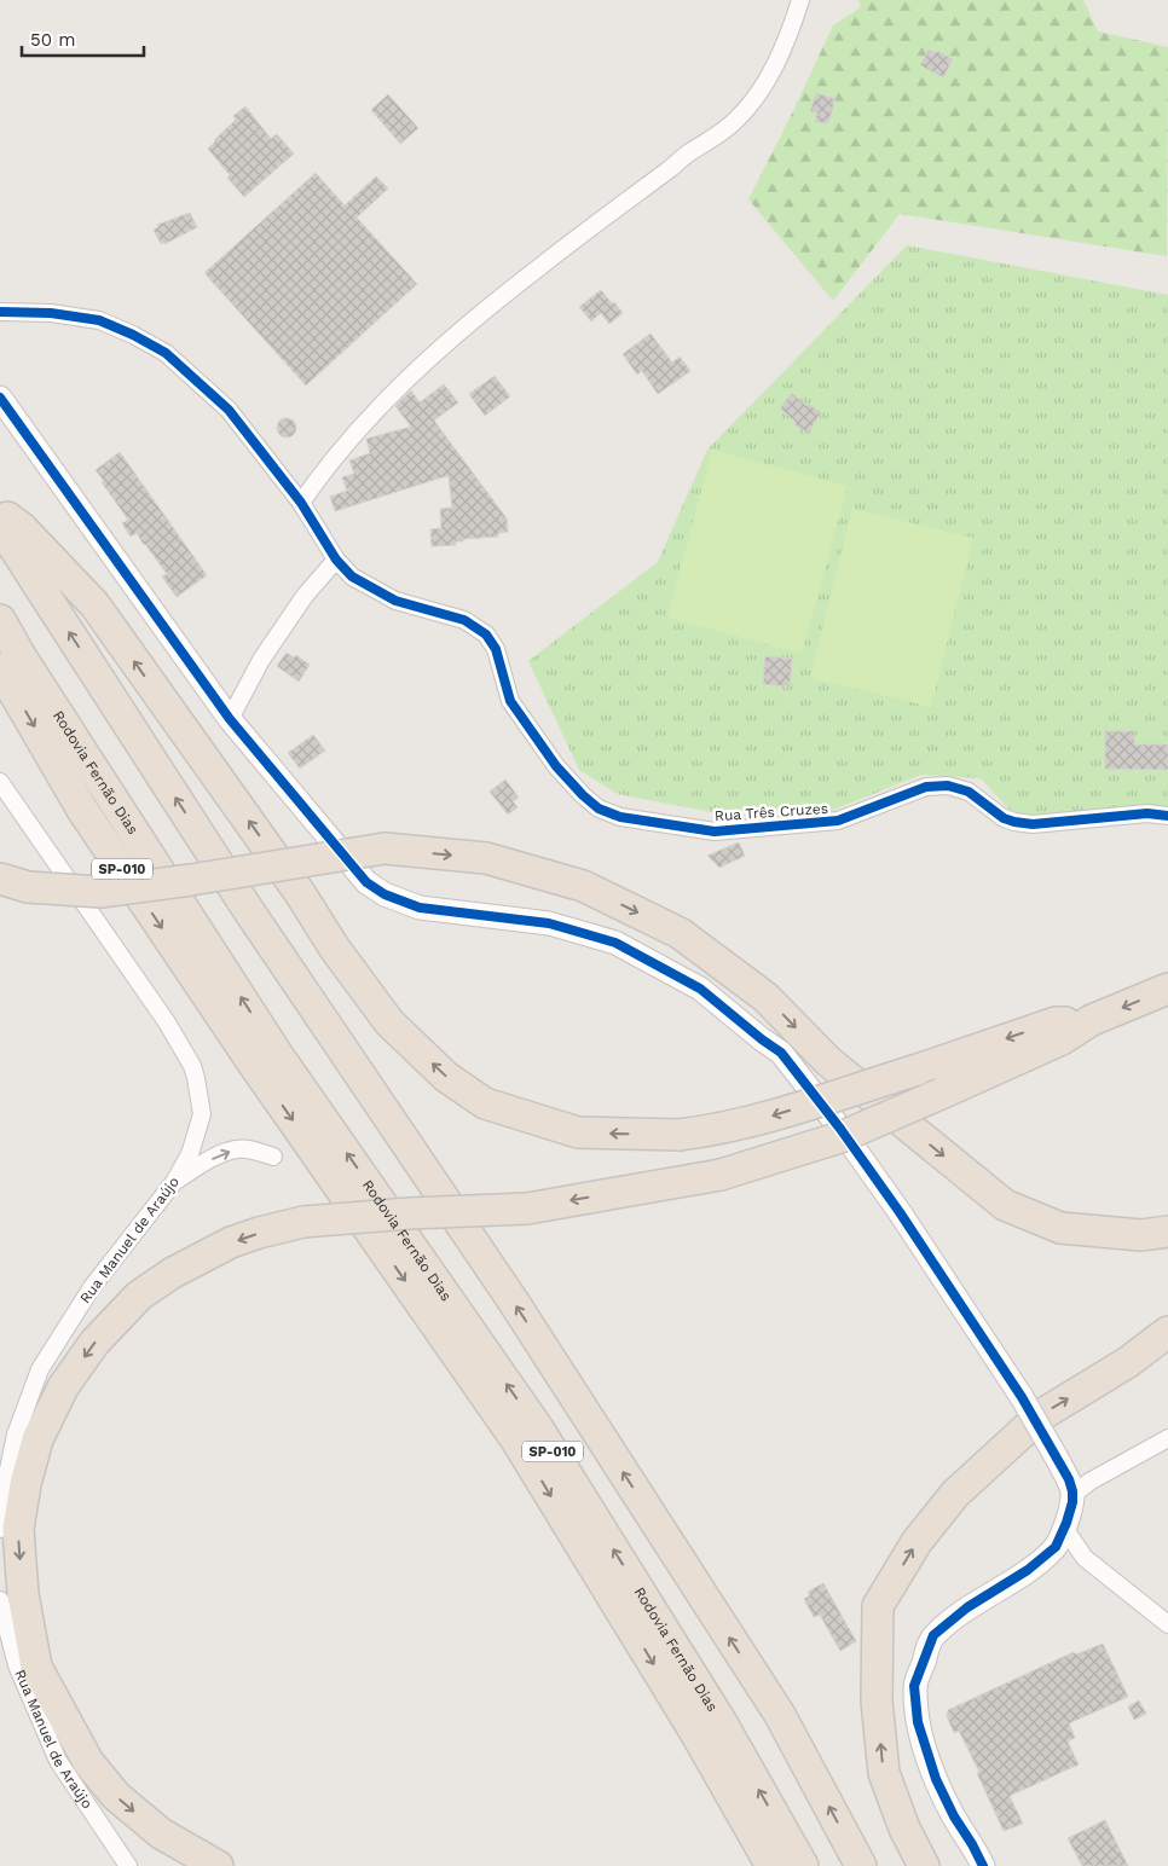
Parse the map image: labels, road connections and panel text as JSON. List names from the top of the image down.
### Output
{
  "streets": {
    "highway": ["Rodovia Fernão Dias", "SP-010"],
    "street": ["Rua Três Cruzes", "Rua Manuel de Araújo"]
  },
  "scale_bar": "50 m"
}
